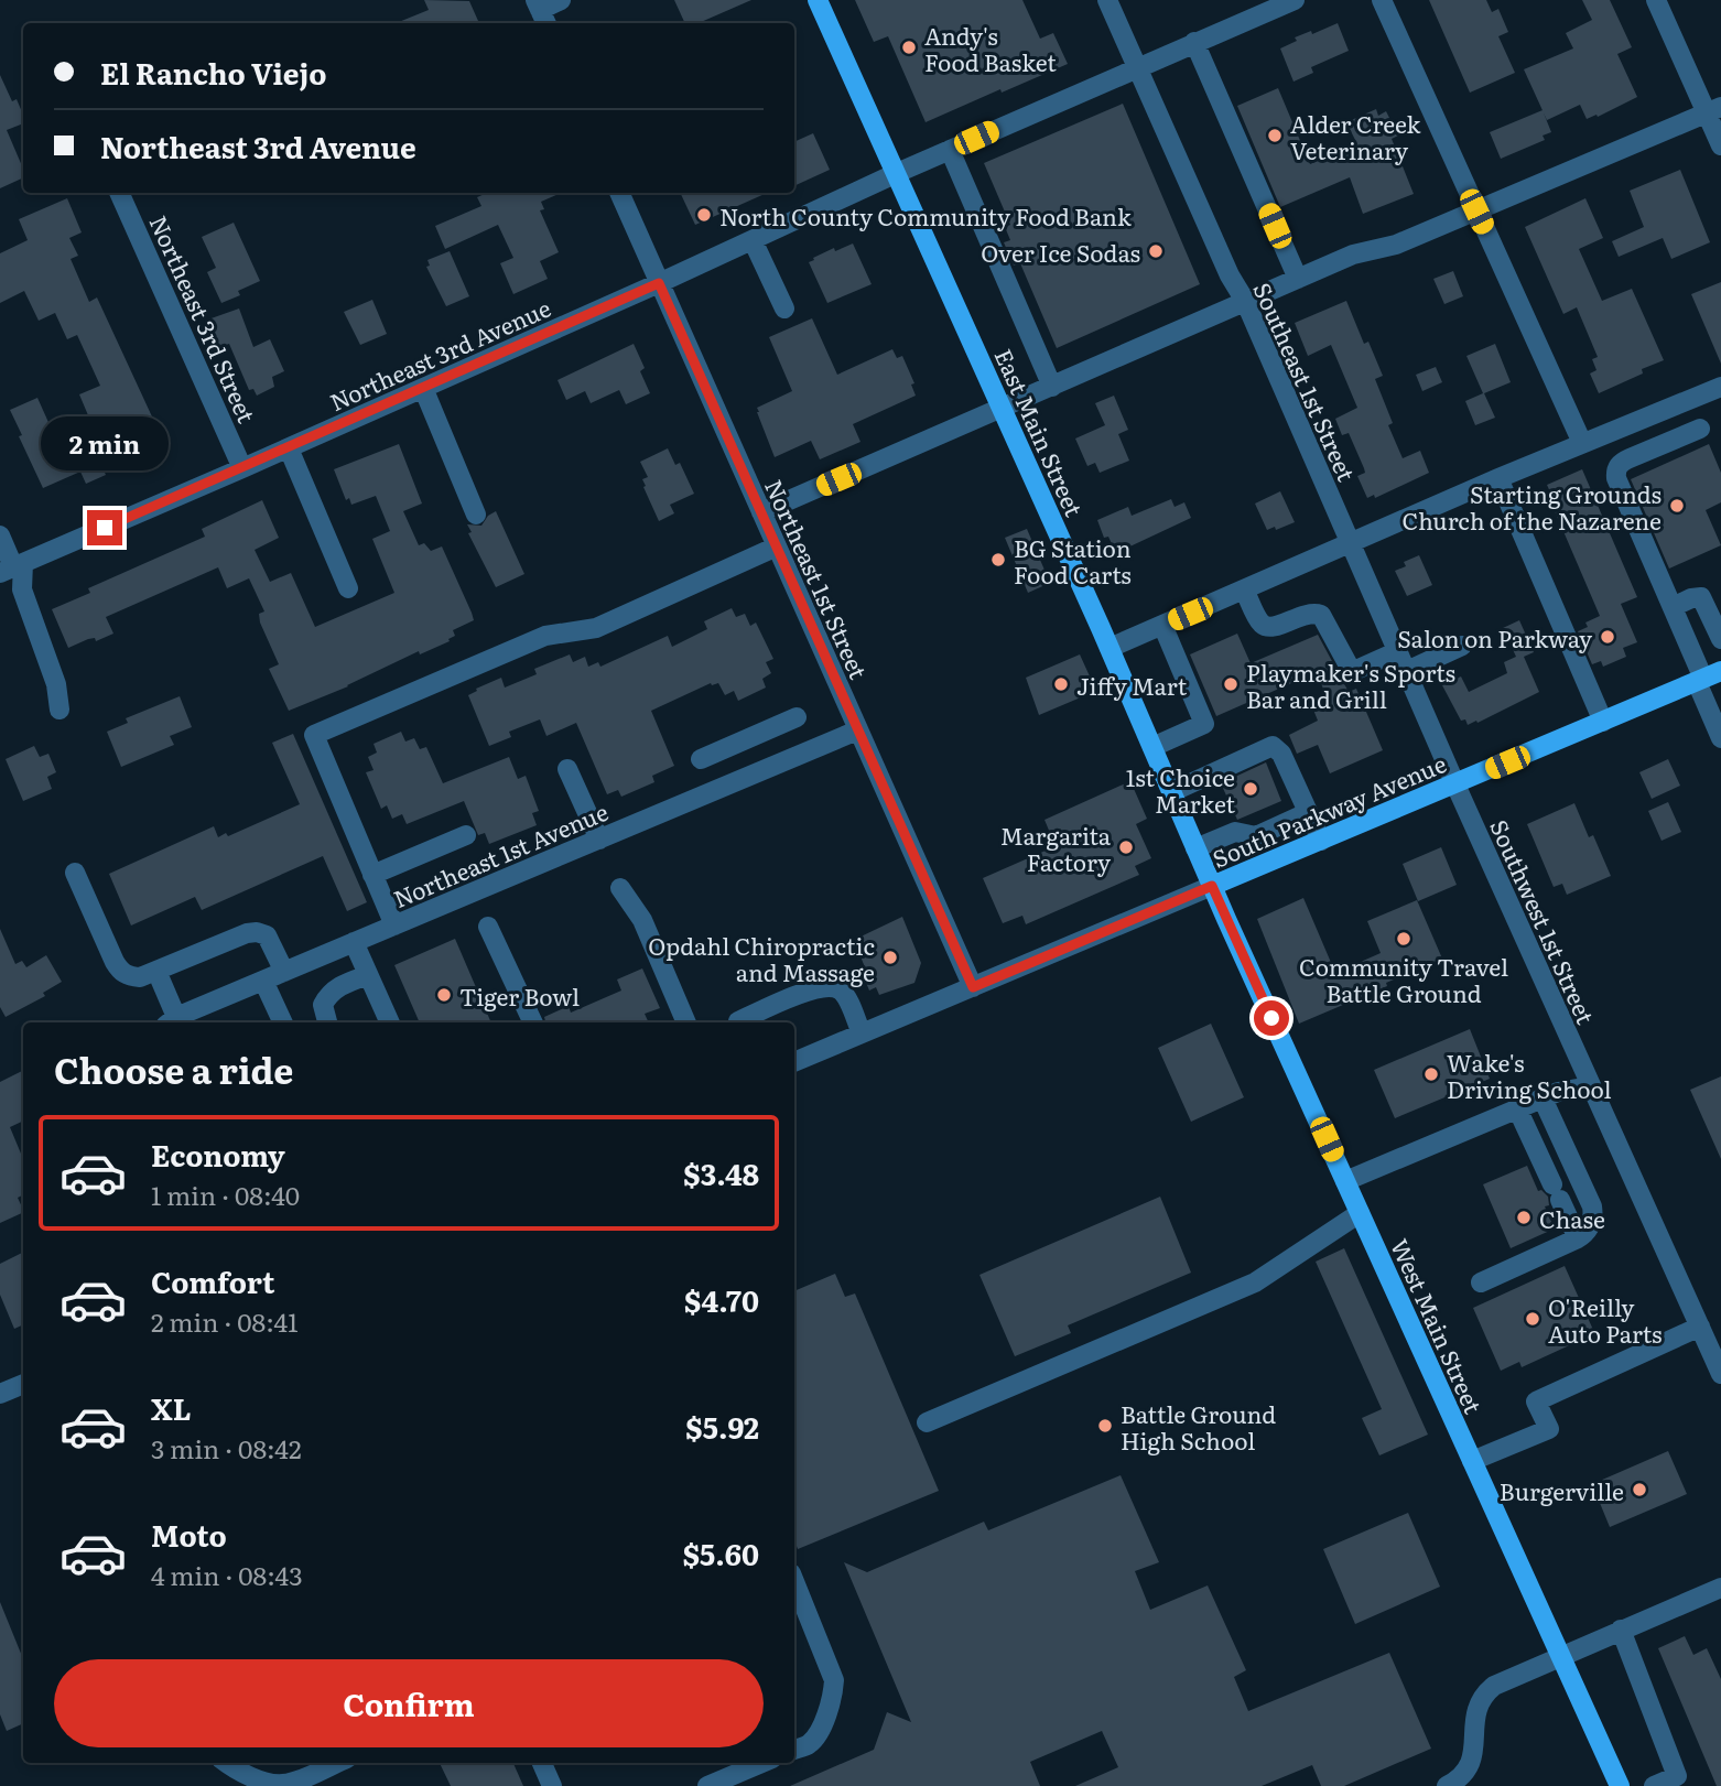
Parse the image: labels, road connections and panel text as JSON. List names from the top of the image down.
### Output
{
  "streets": {
    "main road": ["East Main Street", "South Parkway Avenue", "West Main Street"],
    "street": [
      "Northeast 3rd Street",
      "Northeast 3rd Avenue",
      "Southeast 1st Street",
      "Northeast 1st Street",
      "Northeast 1st Avenue",
      "Southwest 1st Street"
    ]
  },
  "crossings": [
    ["Northeast 3rd Street", "Northeast 3rd Avenue"],
    ["Northeast 3rd Avenue", "Southeast 1st Street"],
    ["Northeast 3rd Avenue", "East Main Street"],
    ["Northeast 3rd Avenue", "Northeast 1st Street"],
    ["Southeast 1st Street", "South Parkway Avenue"],
    ["Southeast 1st Street", "Southwest 1st Street"],
    ["East Main Street", "South Parkway Avenue"],
    ["East Main Street", "West Main Street"],
    ["Northeast 1st Street", "Northeast 1st Avenue"],
    ["South Parkway Avenue", "Southwest 1st Street"],
    ["South Parkway Avenue", "West Main Street"]
  ],
  "places": [
    "Andy's Food Basket",
    "Alder Creek Veterinary",
    "North County Community Food Bank",
    "Over Ice Sodas",
    "Starting Grounds Church of the Nazarene",
    "BG Station Food Carts",
    "Salon on Parkway",
    "Jiffy Mart",
    "Playmaker's Sports Bar and Grill",
    "1st Choice Market",
    "Margarita Factory",
    "Community Travel Battle Ground",
    "Opdahl Chiropractic and Massage",
    "Tiger Bowl",
    "Wake's Driving School",
    "Chase",
    "O'Reilly Auto Parts",
    "Battle Ground High School",
    "Burgerville"
  ],
  "page": {
    "banner": ["El Rancho Viejo", "Northeast 3rd Avenue"],
    "bubble": "2 min",
    "heading": "Choose a ride",
    "list": [
      {
        "name": "Economy",
        "note": "1 min · 08:40",
        "value": "$3.48"
      },
      {
        "name": "Comfort",
        "note": "2 min · 08:41",
        "value": "$4.70"
      },
      {
        "name": "XL",
        "note": "3 min · 08:42",
        "value": "$5.92"
      },
      {
        "name": "Moto",
        "note": "4 min · 08:43",
        "value": "$5.60"
      }
    ],
    "buttons": "Confirm"
  }
}
